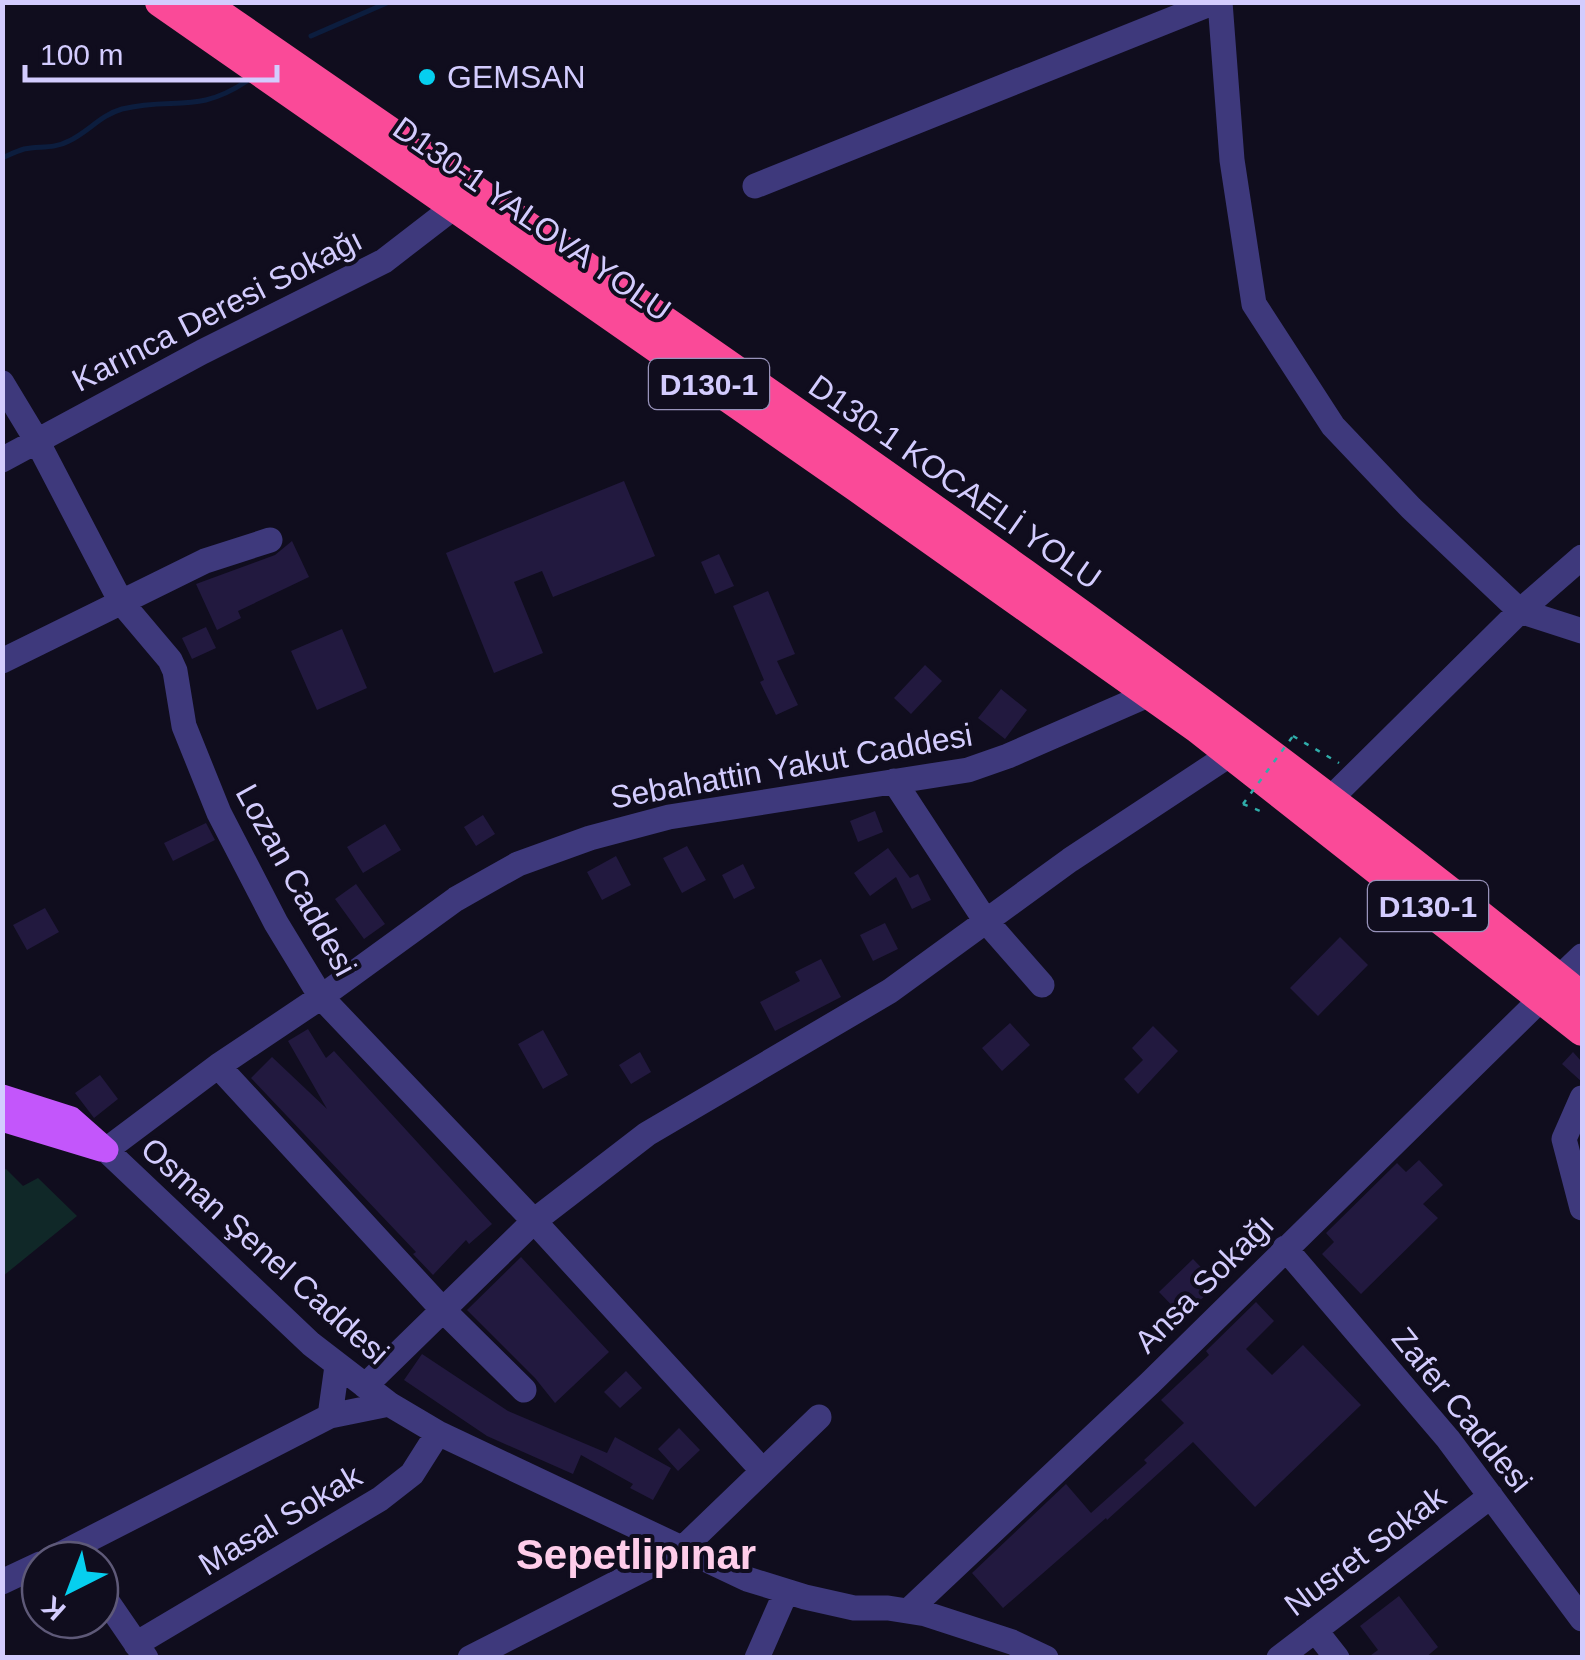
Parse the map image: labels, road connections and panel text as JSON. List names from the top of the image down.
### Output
{
  "streets": {
    "highway": ["D130-1 YALOVA YOLU", "D130-1", "D130-1 KOCAELİ YOLU"],
    "main road": ["Osman Şenel Caddesi"],
    "street": [
      "Karınca Deresi Sokağı",
      "Sebahattin Yakut Caddesi",
      "Lozan Caddesi",
      "Ansa Sokağı",
      "Zafer Caddesi",
      "Masal Sokak",
      "Nusret Sokak"
    ]
  },
  "crossings": [
    ["D130-1 YALOVA YOLU", "Karınca Deresi Sokağı"],
    ["D130-1 YALOVA YOLU", "D130-1"],
    ["D130-1 YALOVA YOLU", "D130-1 KOCAELİ YOLU"],
    ["D130-1 YALOVA YOLU", "Sebahattin Yakut Caddesi"],
    ["D130-1 YALOVA YOLU", "Ansa Sokağı"],
    ["Karınca Deresi Sokağı", "Lozan Caddesi"],
    ["D130-1", "D130-1 KOCAELİ YOLU"],
    ["D130-1", "Ansa Sokağı"],
    ["Sebahattin Yakut Caddesi", "Lozan Caddesi"],
    ["Sebahattin Yakut Caddesi", "Osman Şenel Caddesi"],
    ["Osman Şenel Caddesi", "Ansa Sokağı"],
    ["Osman Şenel Caddesi", "Masal Sokak"],
    ["Ansa Sokağı", "Zafer Caddesi"],
    ["Zafer Caddesi", "Nusret Sokak"]
  ],
  "districts": ["Sepetlipınar"],
  "places": ["GEMSAN"],
  "scale_bar": "100 m",
  "north": "bottom left"
}
